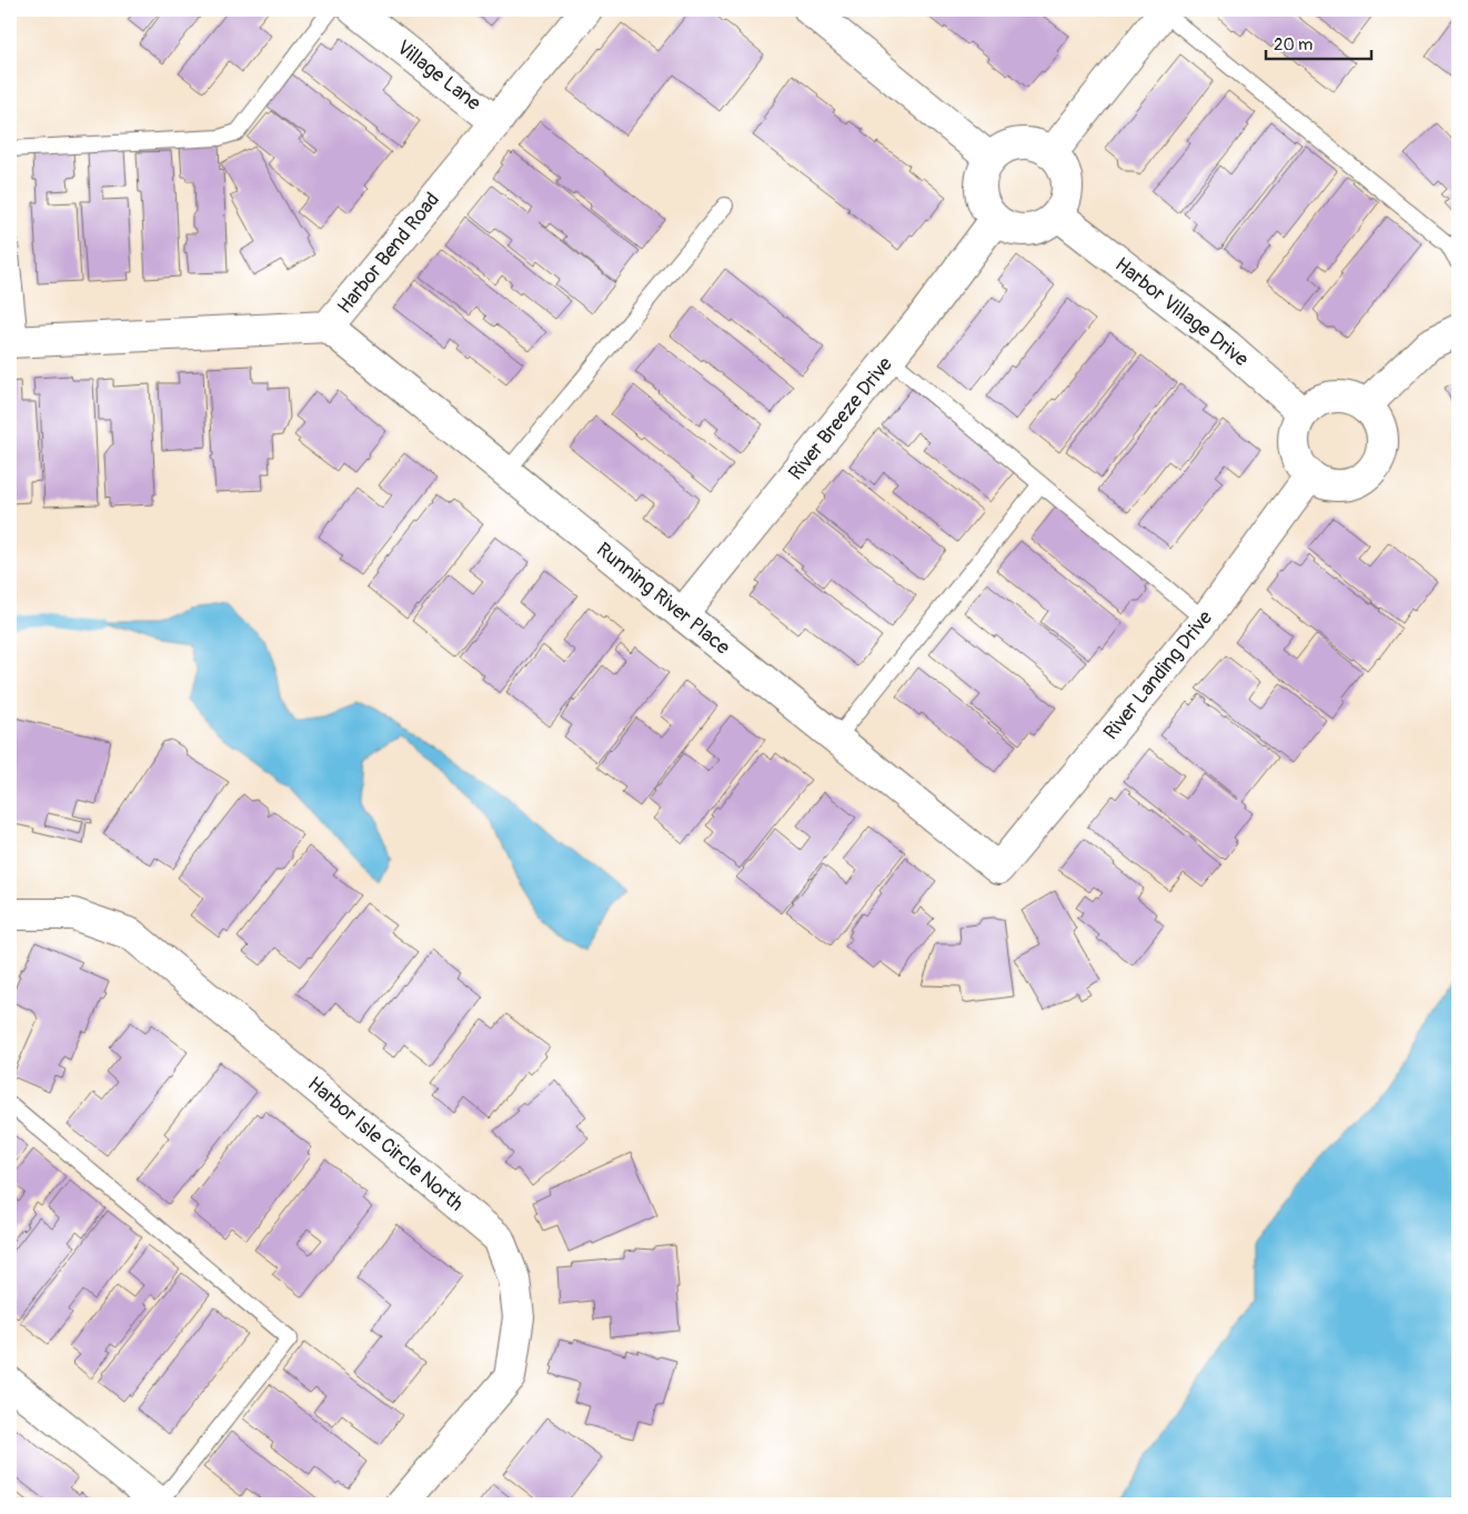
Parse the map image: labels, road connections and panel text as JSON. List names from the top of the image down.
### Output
{
  "streets": {
    "street": [
      "Village Lane",
      "Harbor Bend Road",
      "Harbor Village Drive",
      "River Breeze Drive",
      "Running River Place",
      "River Landing Drive",
      "Harbor Isle Circle North"
    ]
  },
  "crossings": [
    ["Village Lane", "Harbor Bend Road"],
    ["Harbor Bend Road", "Running River Place"],
    ["Harbor Village Drive", "River Breeze Drive"],
    ["Harbor Village Drive", "River Landing Drive"],
    ["River Breeze Drive", "Running River Place"],
    ["Running River Place", "River Landing Drive"]
  ],
  "scale_bar": "20 m"
}
